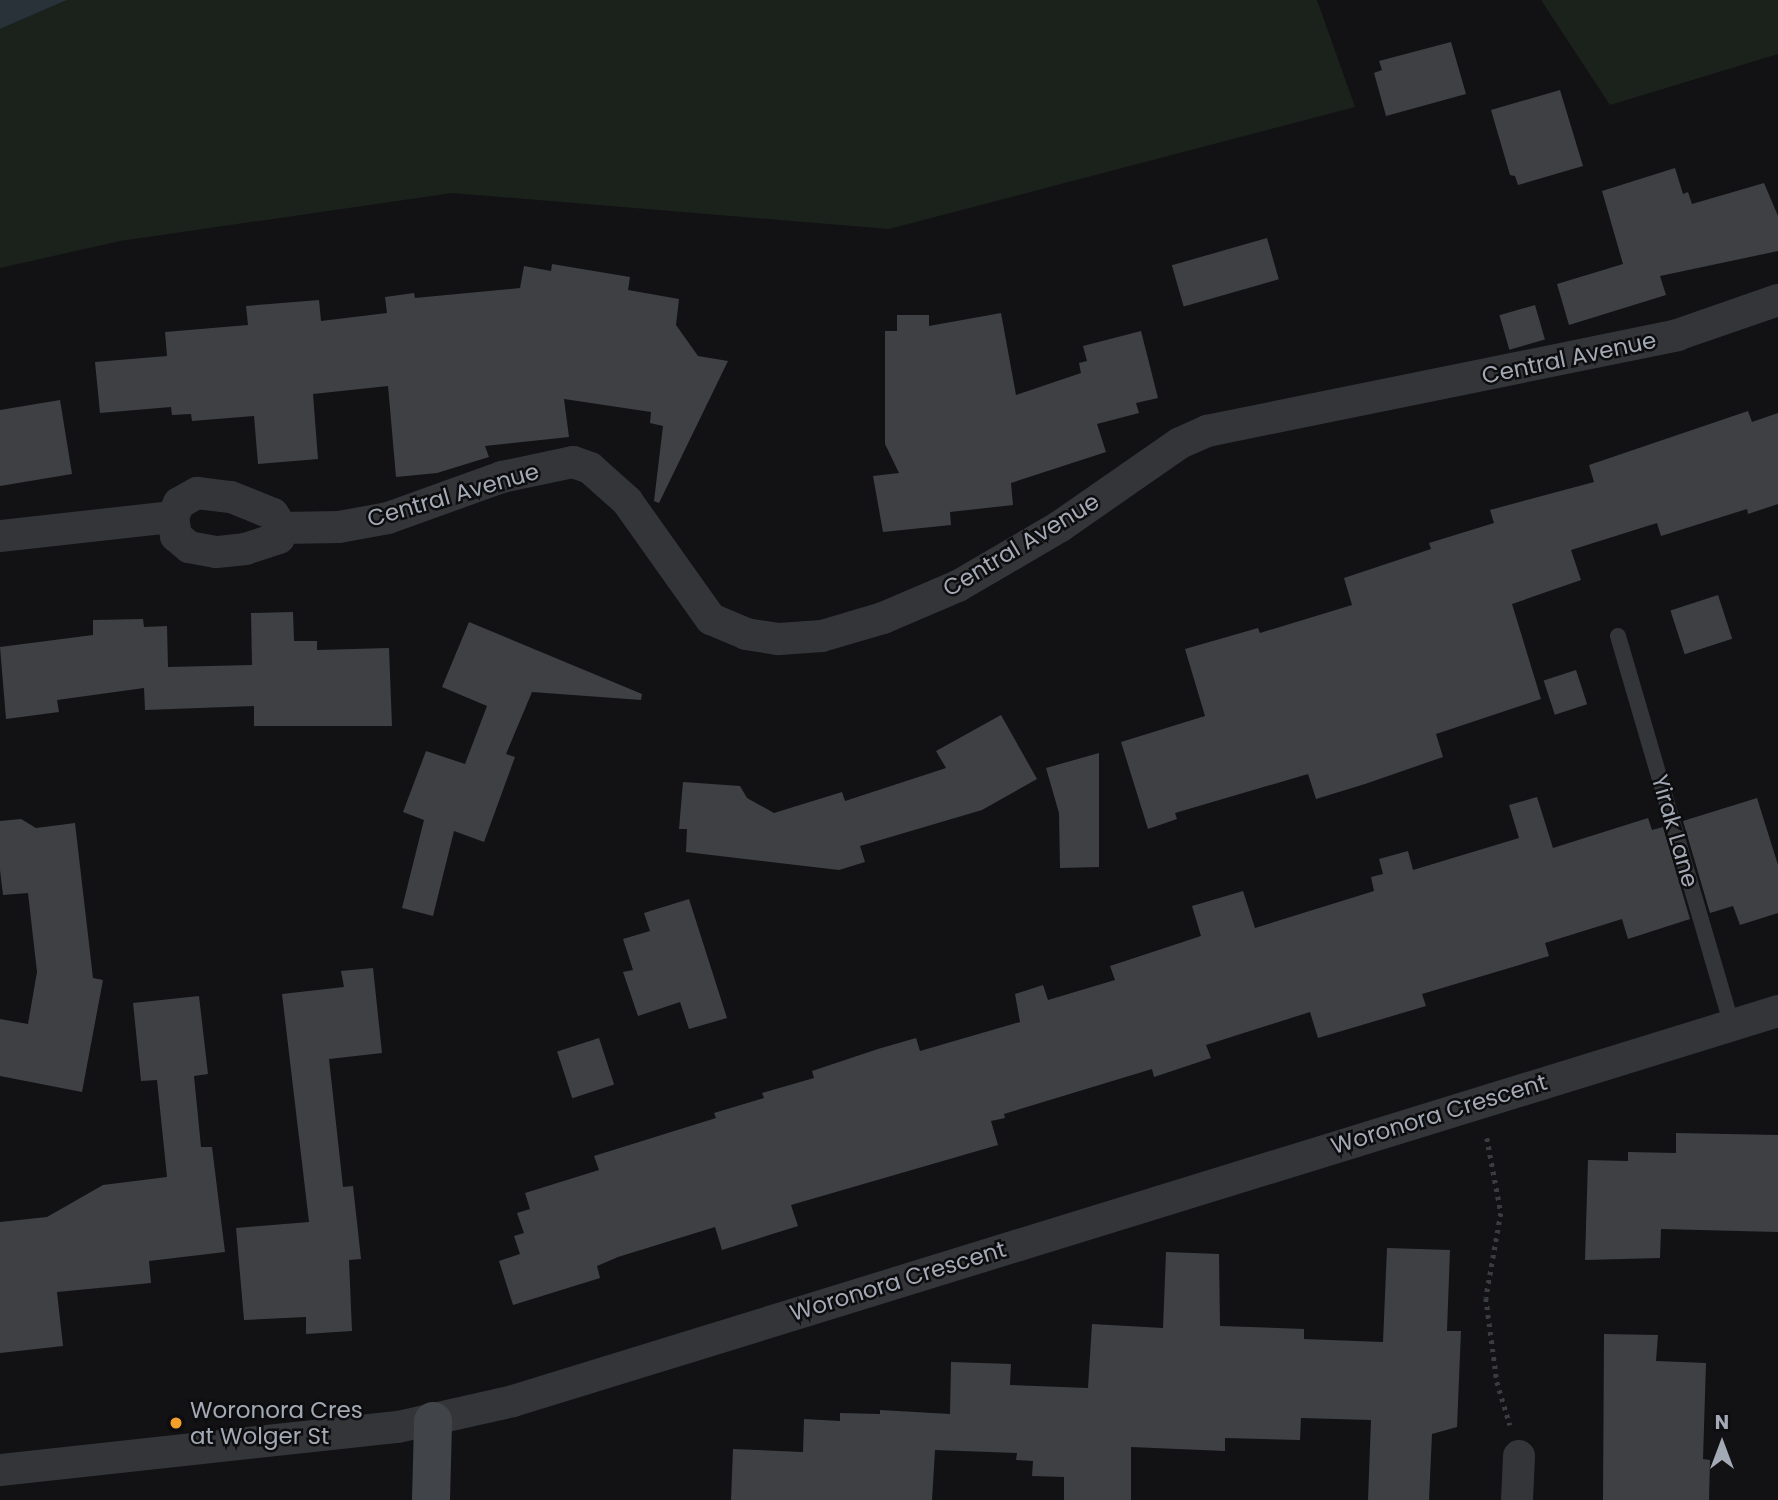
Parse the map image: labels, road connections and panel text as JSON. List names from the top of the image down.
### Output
{
  "streets": {
    "street": ["Central Avenue", "Woronora Crescent"],
    "lane": ["Yirak Lane"]
  },
  "crossings": [
    ["Yirak Lane", "Woronora Crescent"]
  ],
  "places": ["Woronora Cres at Wolger St"],
  "north": "top"
}
